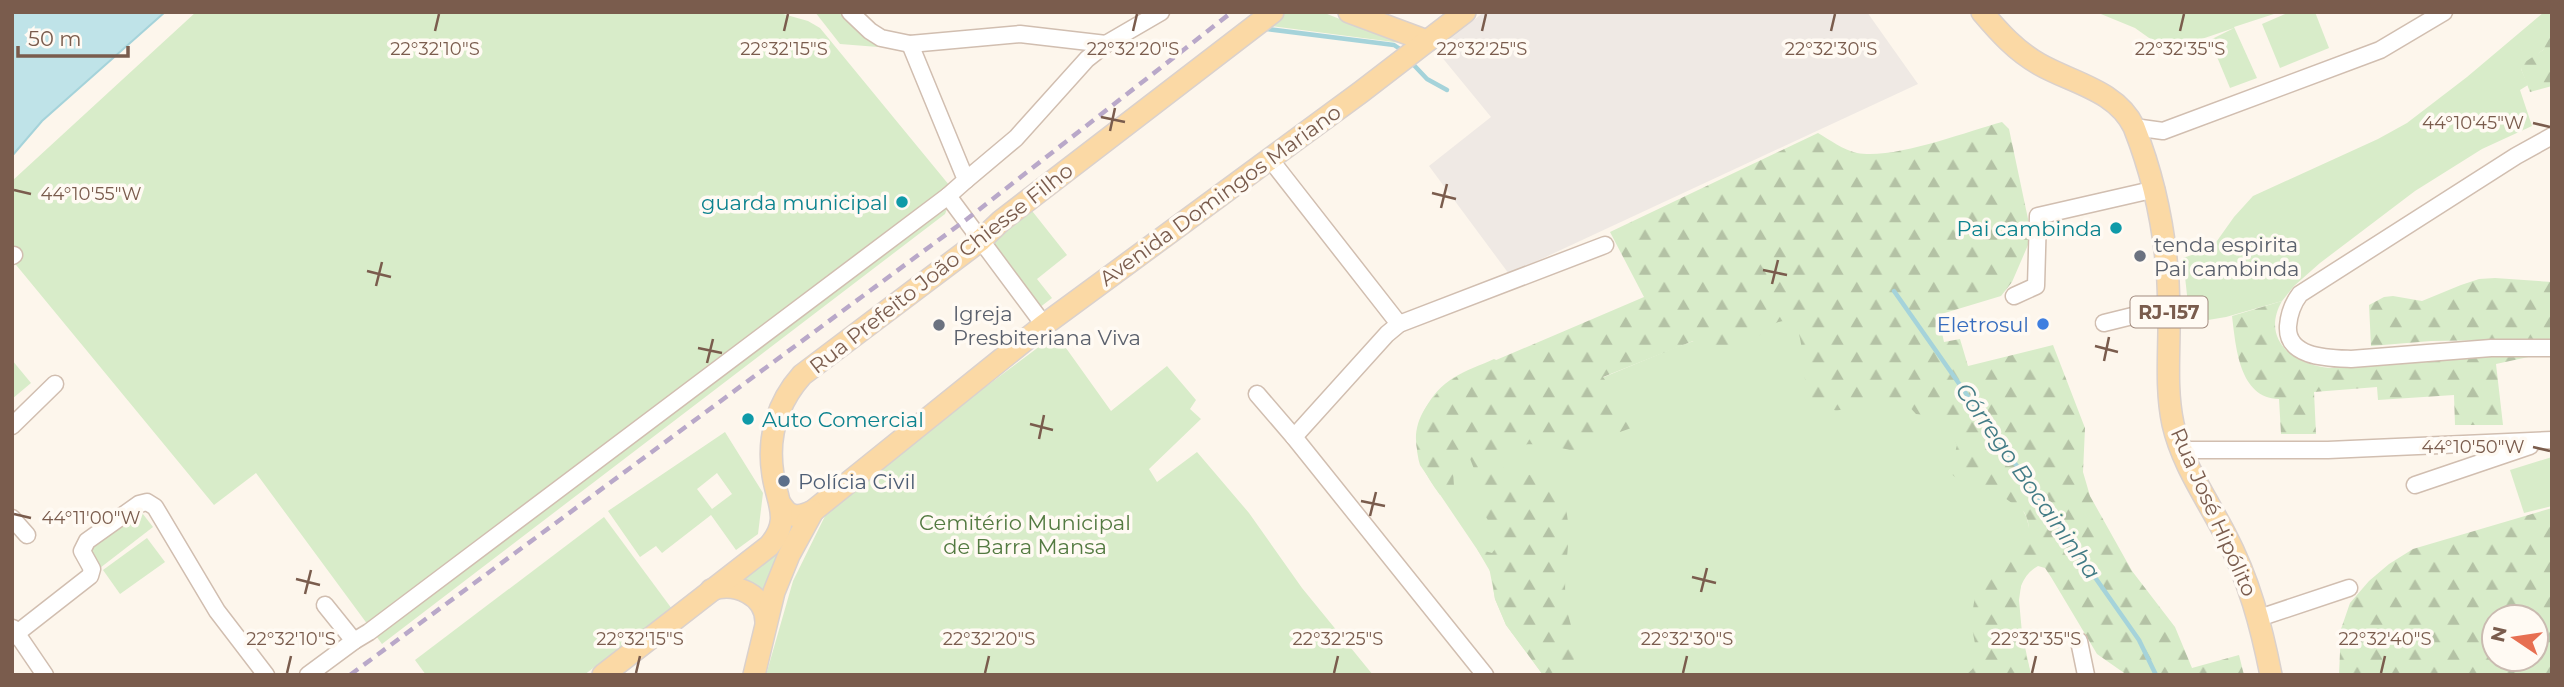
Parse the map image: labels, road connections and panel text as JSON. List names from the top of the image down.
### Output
{
  "streets": {
    "main road": [
      "Avenida Domingos Mariano",
      "Rua Prefeito João Chiesse Filho",
      "RJ-157",
      "Rua José Hipólito"
    ]
  },
  "water": ["Córrego Bocaininha"],
  "parks": ["Cemitério Municipal de Barra Mansa"],
  "places": [
    "guarda municipal",
    "Pai cambinda",
    "tenda espirita Pai cambinda",
    "Eletrosul",
    "Igreja Presbiteriana Viva",
    "Auto Comercial",
    "Polícia Civil"
  ],
  "scale_bar": "50 m",
  "north": "left",
  "coordinates": [
    "22°32'10\"S",
    "22°32'15\"S",
    "22°32'20\"S",
    "22°32'25\"S",
    "22°32'30\"S",
    "22°32'35\"S",
    "44°10'45\"W",
    "44°10'55\"W",
    "44°10'50\"W",
    "44°11'00\"W",
    "22°32'40\"S"
  ]
}
